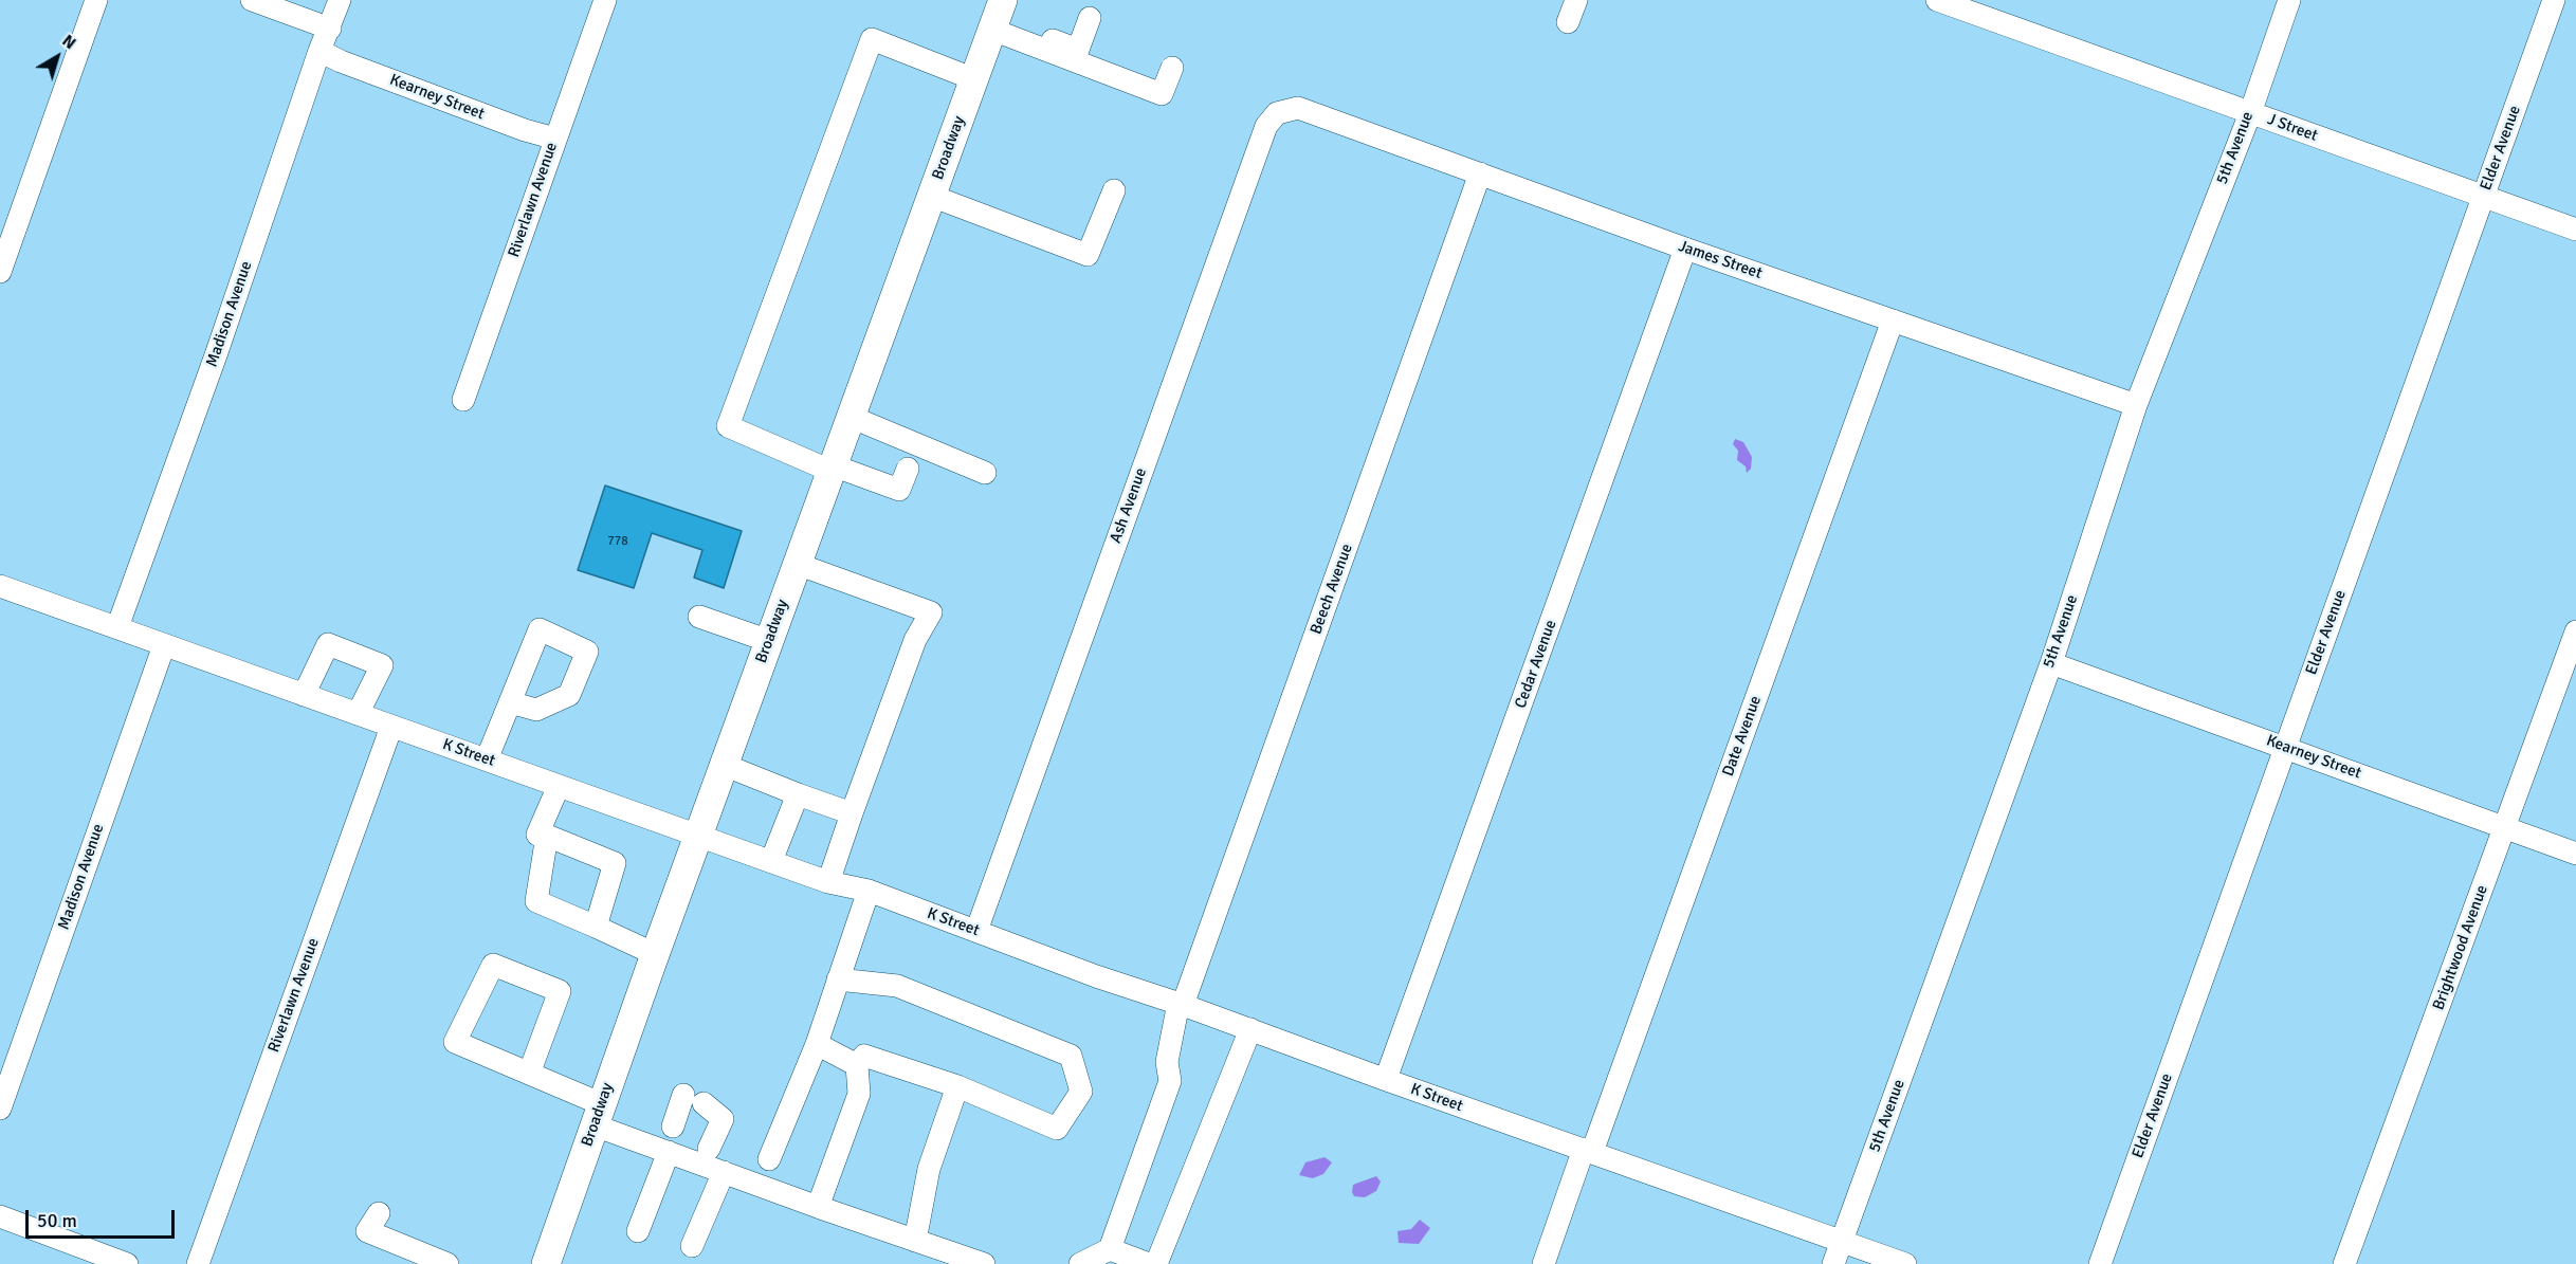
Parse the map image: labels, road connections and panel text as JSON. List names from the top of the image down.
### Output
{
  "streets": {
    "main road": ["Broadway"],
    "street": [
      "Kearney Street",
      "J Street",
      "5th Avenue",
      "Elder Avenue",
      "Riverlawn Avenue",
      "James Street",
      "Madison Avenue",
      "Ash Avenue",
      "Beech Avenue",
      "Cedar Avenue",
      "Date Avenue",
      "K Street",
      "Brightwood Avenue"
    ]
  },
  "crossings": [
    ["Kearney Street", "5th Avenue"],
    ["Kearney Street", "Elder Avenue"],
    ["Kearney Street", "Riverlawn Avenue"],
    ["Kearney Street", "Madison Avenue"],
    ["Kearney Street", "Brightwood Avenue"],
    ["J Street", "5th Avenue"],
    ["J Street", "Elder Avenue"],
    ["Broadway", "K Street"],
    ["5th Avenue", "James Street"],
    ["5th Avenue", "K Street"],
    ["Riverlawn Avenue", "K Street"],
    ["James Street", "Ash Avenue"],
    ["James Street", "Beech Avenue"],
    ["James Street", "Cedar Avenue"],
    ["James Street", "Date Avenue"],
    ["Madison Avenue", "K Street"],
    ["Ash Avenue", "K Street"],
    ["Beech Avenue", "K Street"],
    ["Cedar Avenue", "K Street"],
    ["Date Avenue", "K Street"]
  ],
  "house_numbers": ["778"],
  "scale_bar": "50 m",
  "north": "top right"
}
